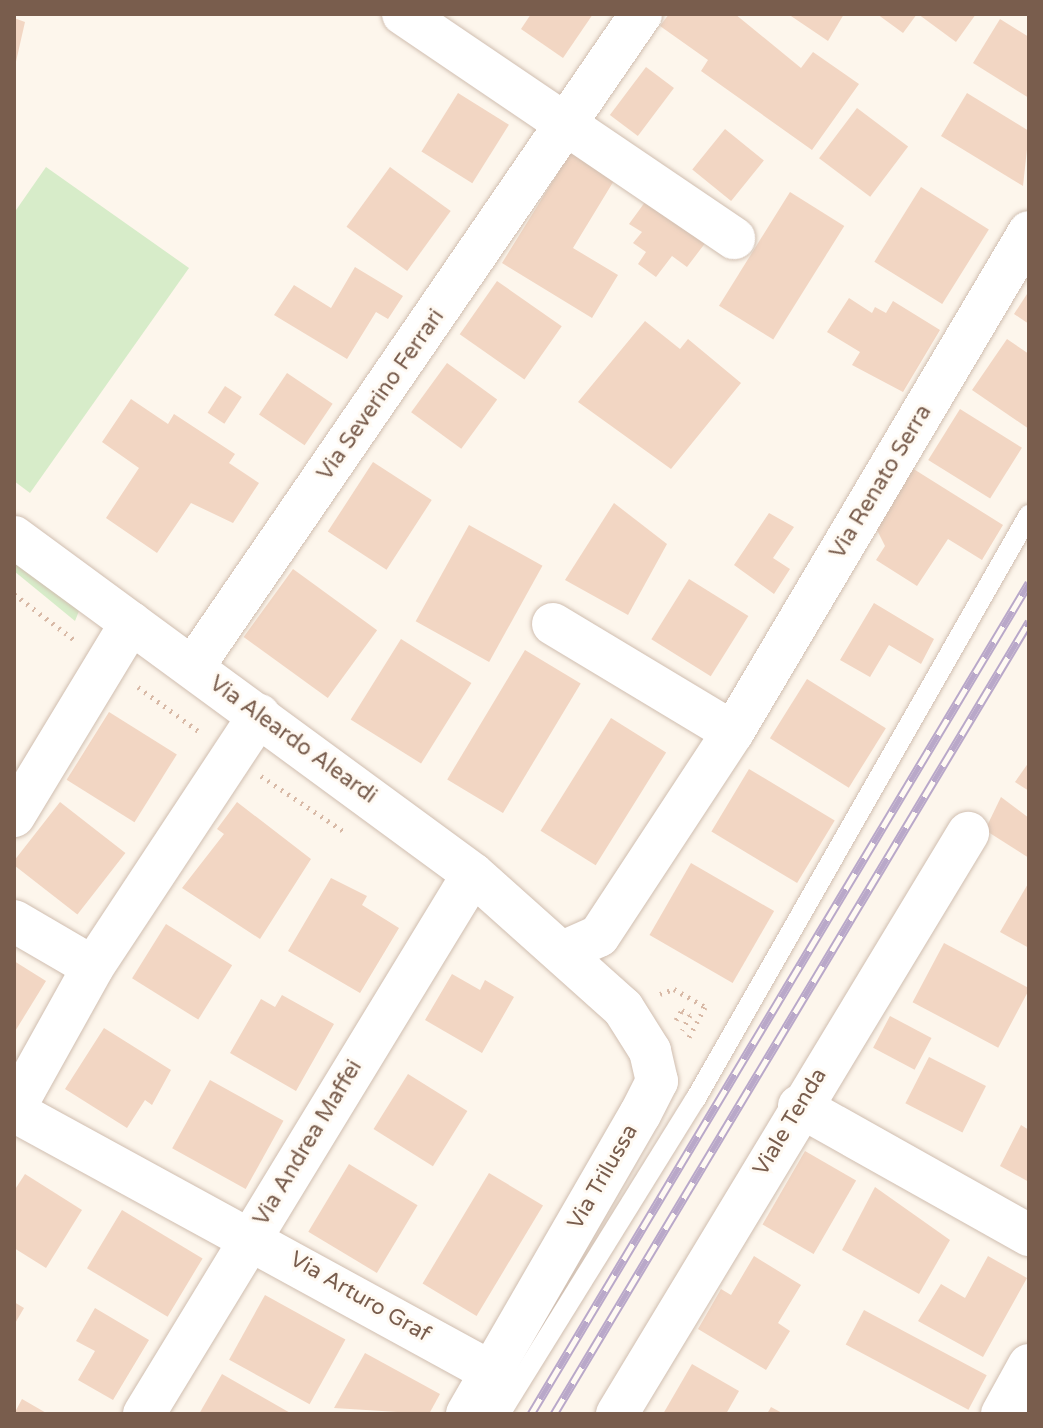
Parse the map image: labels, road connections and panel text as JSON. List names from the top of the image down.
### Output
{
  "streets": {
    "street": [
      "Via Severino Ferrari",
      "Via Renato Serra",
      "Via Aleardo Aleardi",
      "Viale Tenda",
      "Via Andrea Maffei",
      "Via Trilussa",
      "Via Arturo Graf"
    ]
  },
  "crossings": [
    ["Via Severino Ferrari", "Via Aleardo Aleardi"],
    ["Via Renato Serra", "Via Aleardo Aleardi"],
    ["Via Renato Serra", "Via Trilussa"],
    ["Via Aleardo Aleardi", "Via Andrea Maffei"],
    ["Via Aleardo Aleardi", "Via Trilussa"],
    ["Via Andrea Maffei", "Via Arturo Graf"],
    ["Via Trilussa", "Via Arturo Graf"]
  ]
}
